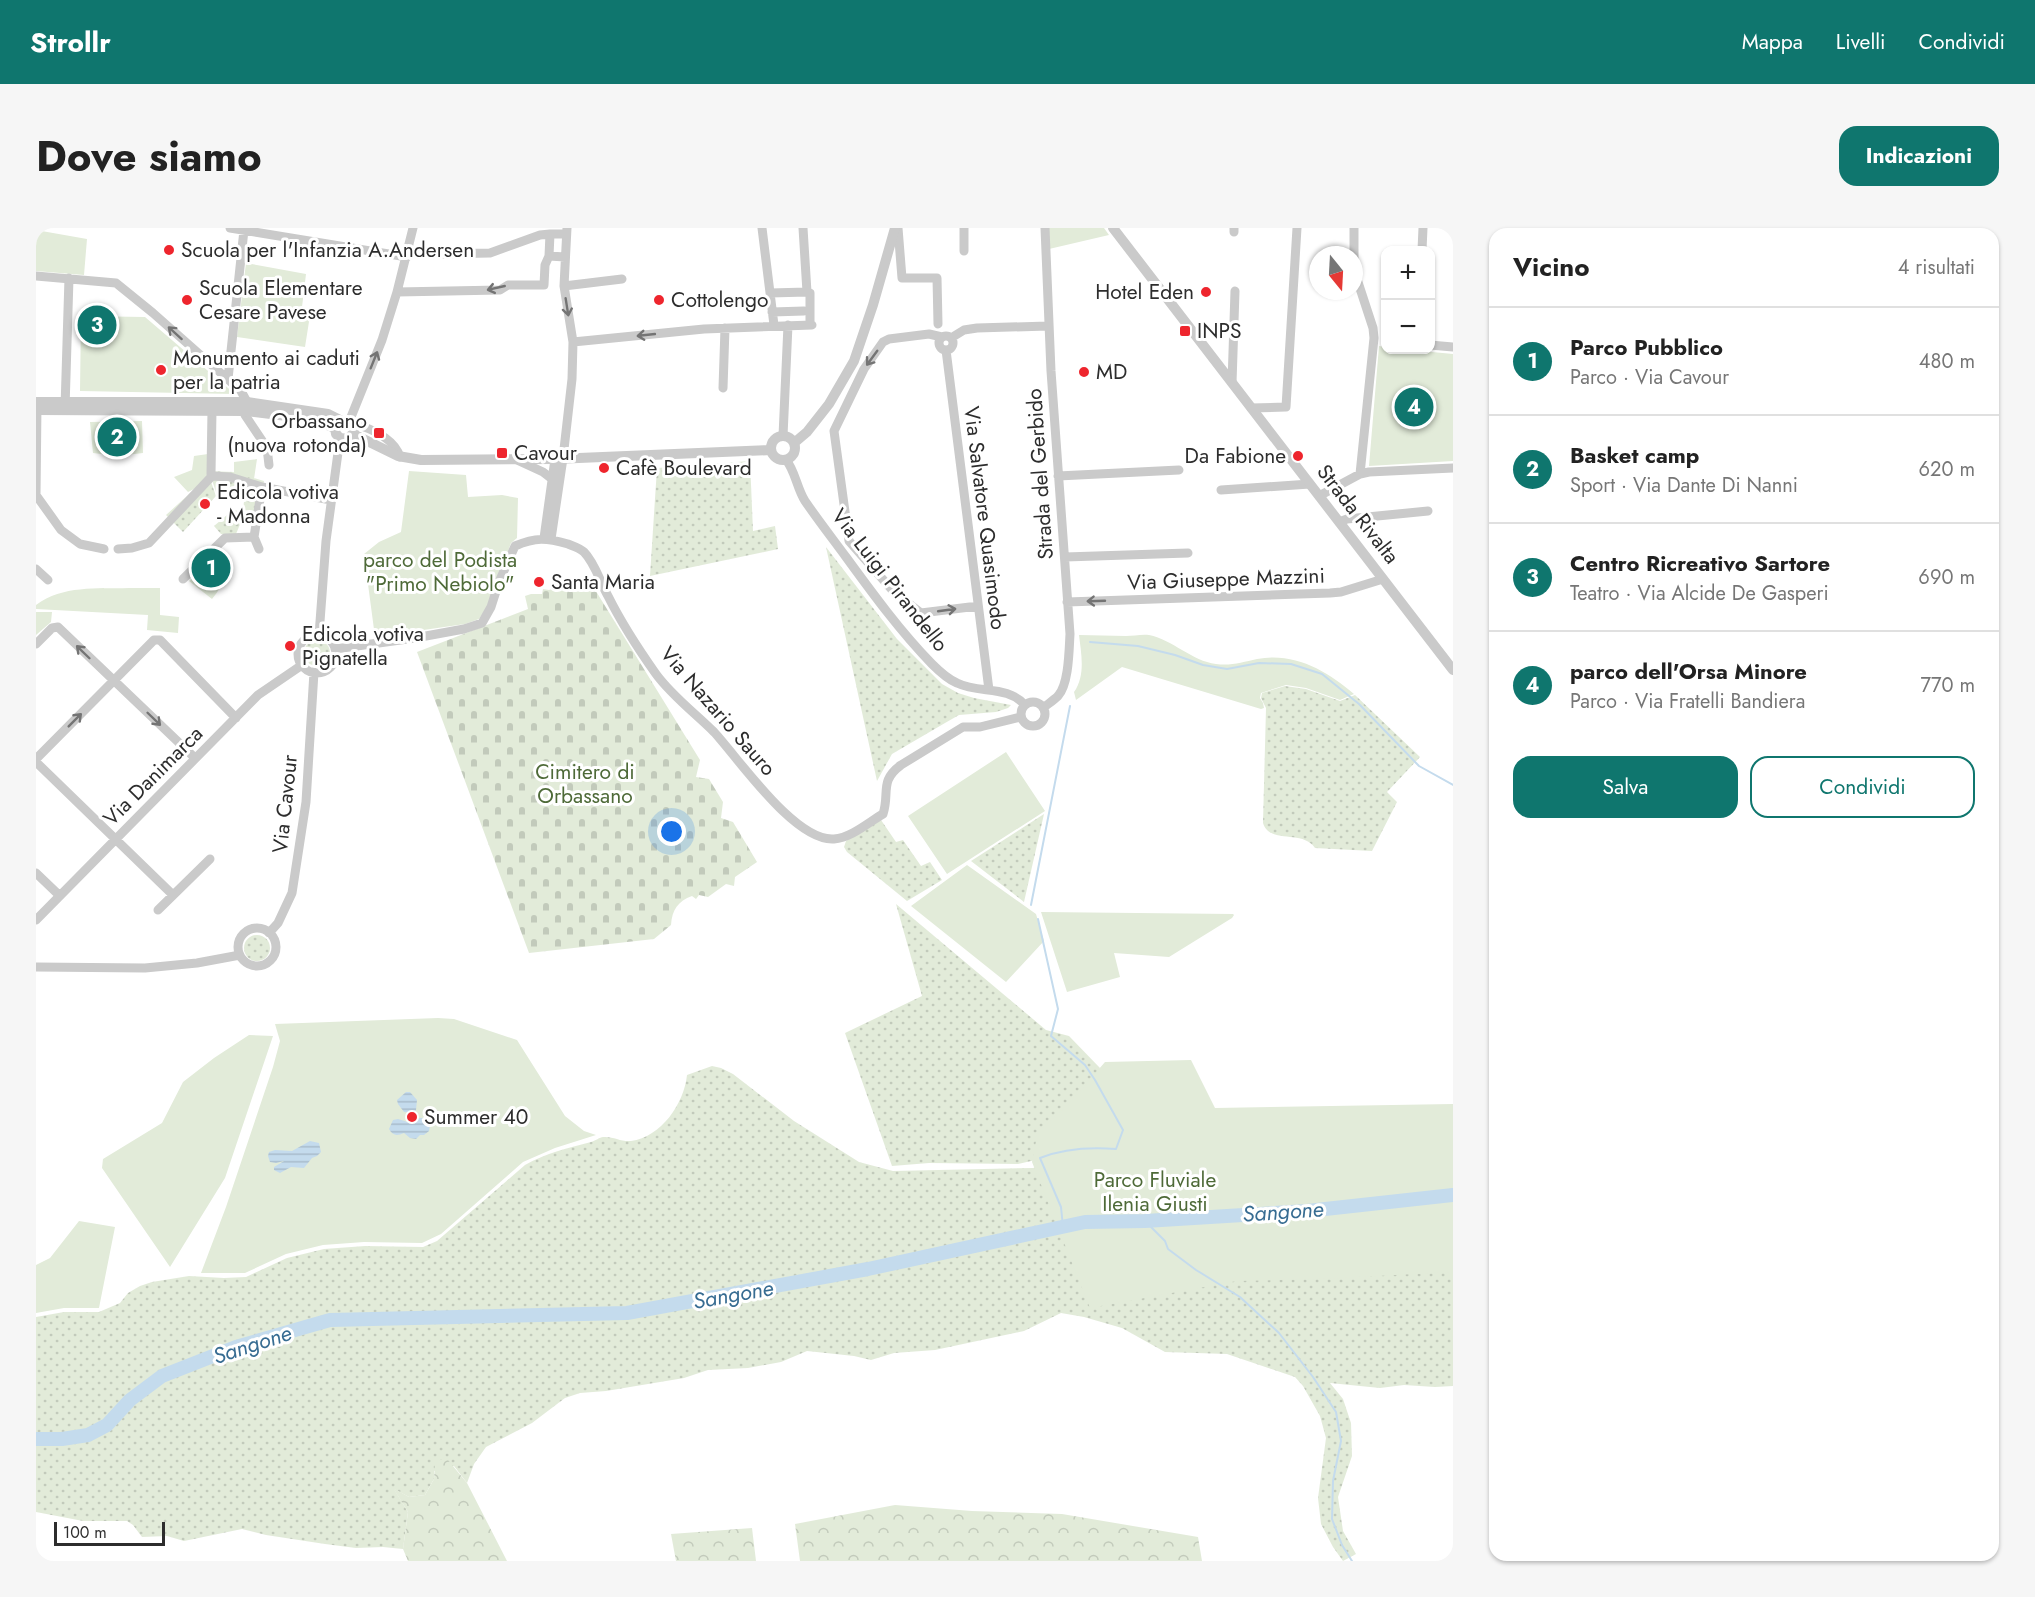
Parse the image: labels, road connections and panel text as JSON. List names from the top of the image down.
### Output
{
  "streets": {
    "street": [
      "Strada del Gerbido",
      "Strada Rivalta",
      "Via Salvatore Quasimodo",
      "Via Giuseppe Mazzini",
      "Via Luigi Pirandello",
      "Via Nazario Sauro",
      "Via Danimarca",
      "Via Cavour"
    ]
  },
  "crossings": [
    ["Strada del Gerbido", "Via Giuseppe Mazzini"],
    ["Strada del Gerbido", "Via Luigi Pirandello"],
    ["Strada del Gerbido", "Via Nazario Sauro"],
    ["Strada Rivalta", "Via Giuseppe Mazzini"],
    ["Via Salvatore Quasimodo", "Via Luigi Pirandello"],
    ["Via Luigi Pirandello", "Via Nazario Sauro"],
    ["Via Danimarca", "Via Cavour"]
  ],
  "water": ["Sangone"],
  "parks": ["parco del Podista \"Primo Nebiolo\"", "Cimitero di Orbassano", "Parco Fluviale Ilenia Giusti"],
  "places": {
    "other": [
      "Scuola per l'Infanzia A.Andersen",
      "Hotel Eden",
      "Scuola Elementare Cesare Pavese",
      "Cottolengo",
      "Monumento ai caduti per la patria",
      "MD",
      "Da Fabione",
      "Cafè Boulevard",
      "Edicola votiva - Madonna",
      "Santa Maria",
      "Edicola votiva Pignatella",
      "Summer 40"
    ],
    "transit": ["INPS", "Orbassano (nuova rotonda)", "Cavour"]
  },
  "scale_bar": "100 m",
  "north": "bottom",
  "page": {
    "header": "Strollr",
    "nav": ["Mappa", "Livelli", "Condividi"],
    "title": "Dove siamo",
    "buttons": [
      "Indicazioni",
      ["Salva", "Condividi"]
    ],
    "heading": ["Vicino", "4 risultati"],
    "map_buttons": ["+", "−"],
    "pins": [
      "3",
      "4",
      "2",
      "1"
    ],
    "list": [
      {
        "mark": "1",
        "name": "Parco Pubblico",
        "note": "Parco · Via Cavour",
        "value": "480 m"
      },
      {
        "mark": "2",
        "name": "Basket camp",
        "note": "Sport · Via Dante Di Nanni",
        "value": "620 m"
      },
      {
        "mark": "3",
        "name": "Centro Ricreativo Sartore",
        "note": "Teatro · Via Alcide De Gasperi",
        "value": "690 m"
      },
      {
        "mark": "4",
        "name": "parco dell'Orsa Minore",
        "note": "Parco · Via Fratelli Bandiera",
        "value": "770 m"
      }
    ],
    "scale": "100 m"
  }
}
